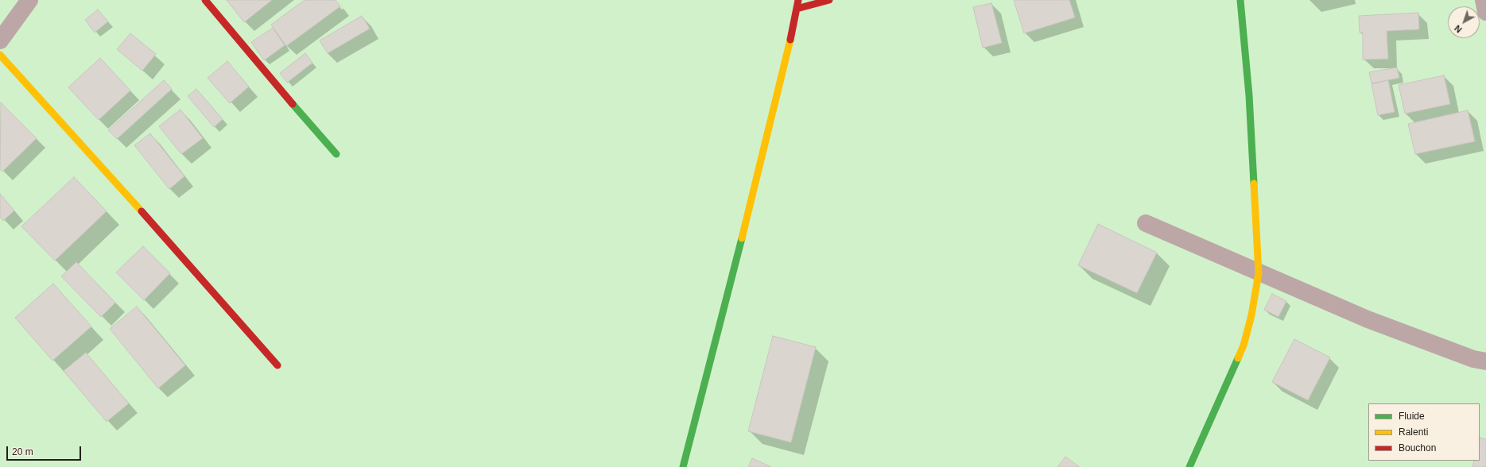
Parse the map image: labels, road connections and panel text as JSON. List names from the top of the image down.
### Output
{
  "legend": ["Fluide", "Ralenti", "Bouchon"],
  "scale_bar": "20 m",
  "north": "bottom left"
}
